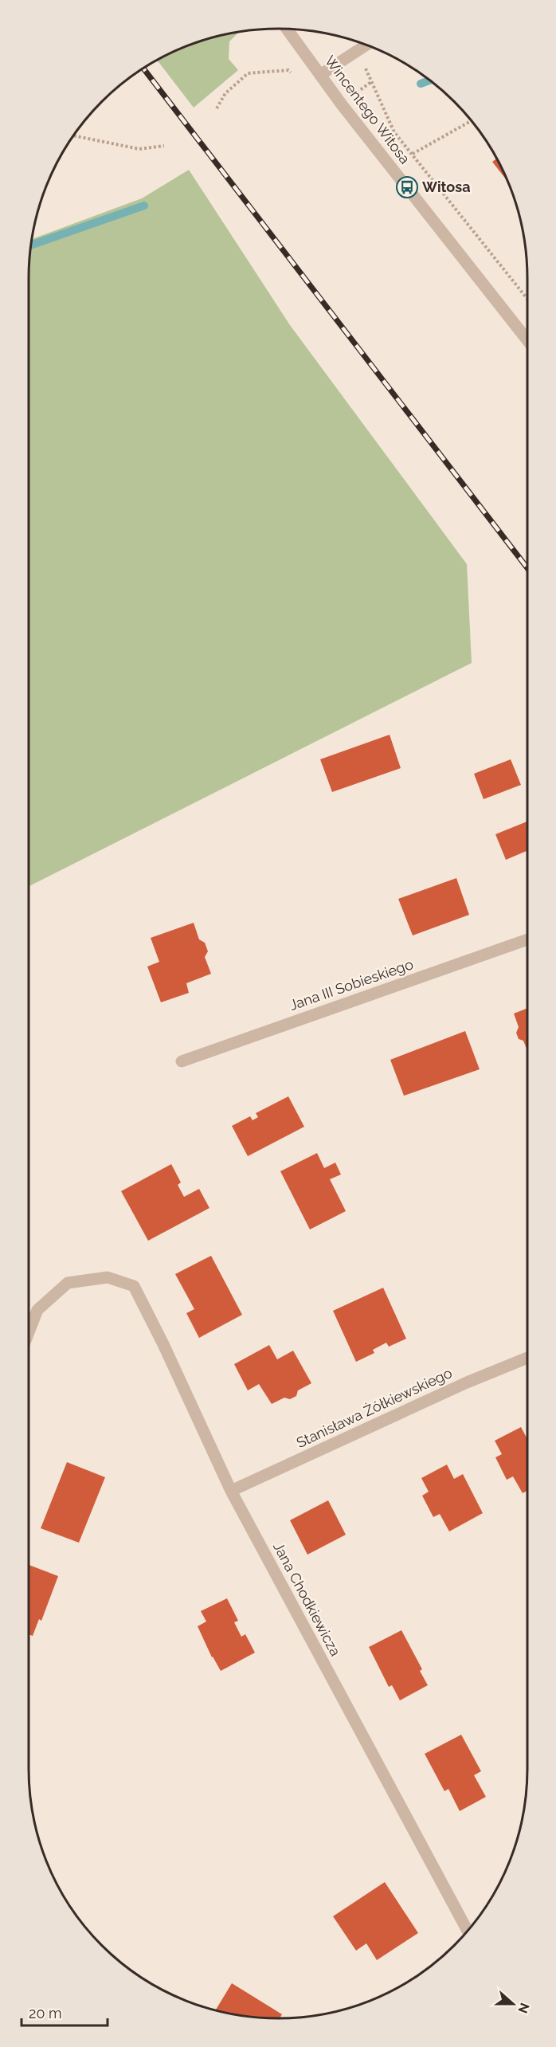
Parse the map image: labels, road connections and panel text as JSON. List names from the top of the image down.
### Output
{
  "streets": {
    "street": [
      "Wincentego Witosa",
      "Jana III Sobieskiego",
      "Stanisława Żółkiewskiego",
      "Jana Chodkiewicza"
    ]
  },
  "crossings": [
    ["Stanisława Żółkiewskiego", "Jana Chodkiewicza"]
  ],
  "places": {
    "bus stop": ["Witosa"]
  },
  "scale_bar": "20 m",
  "north": "right"
}
